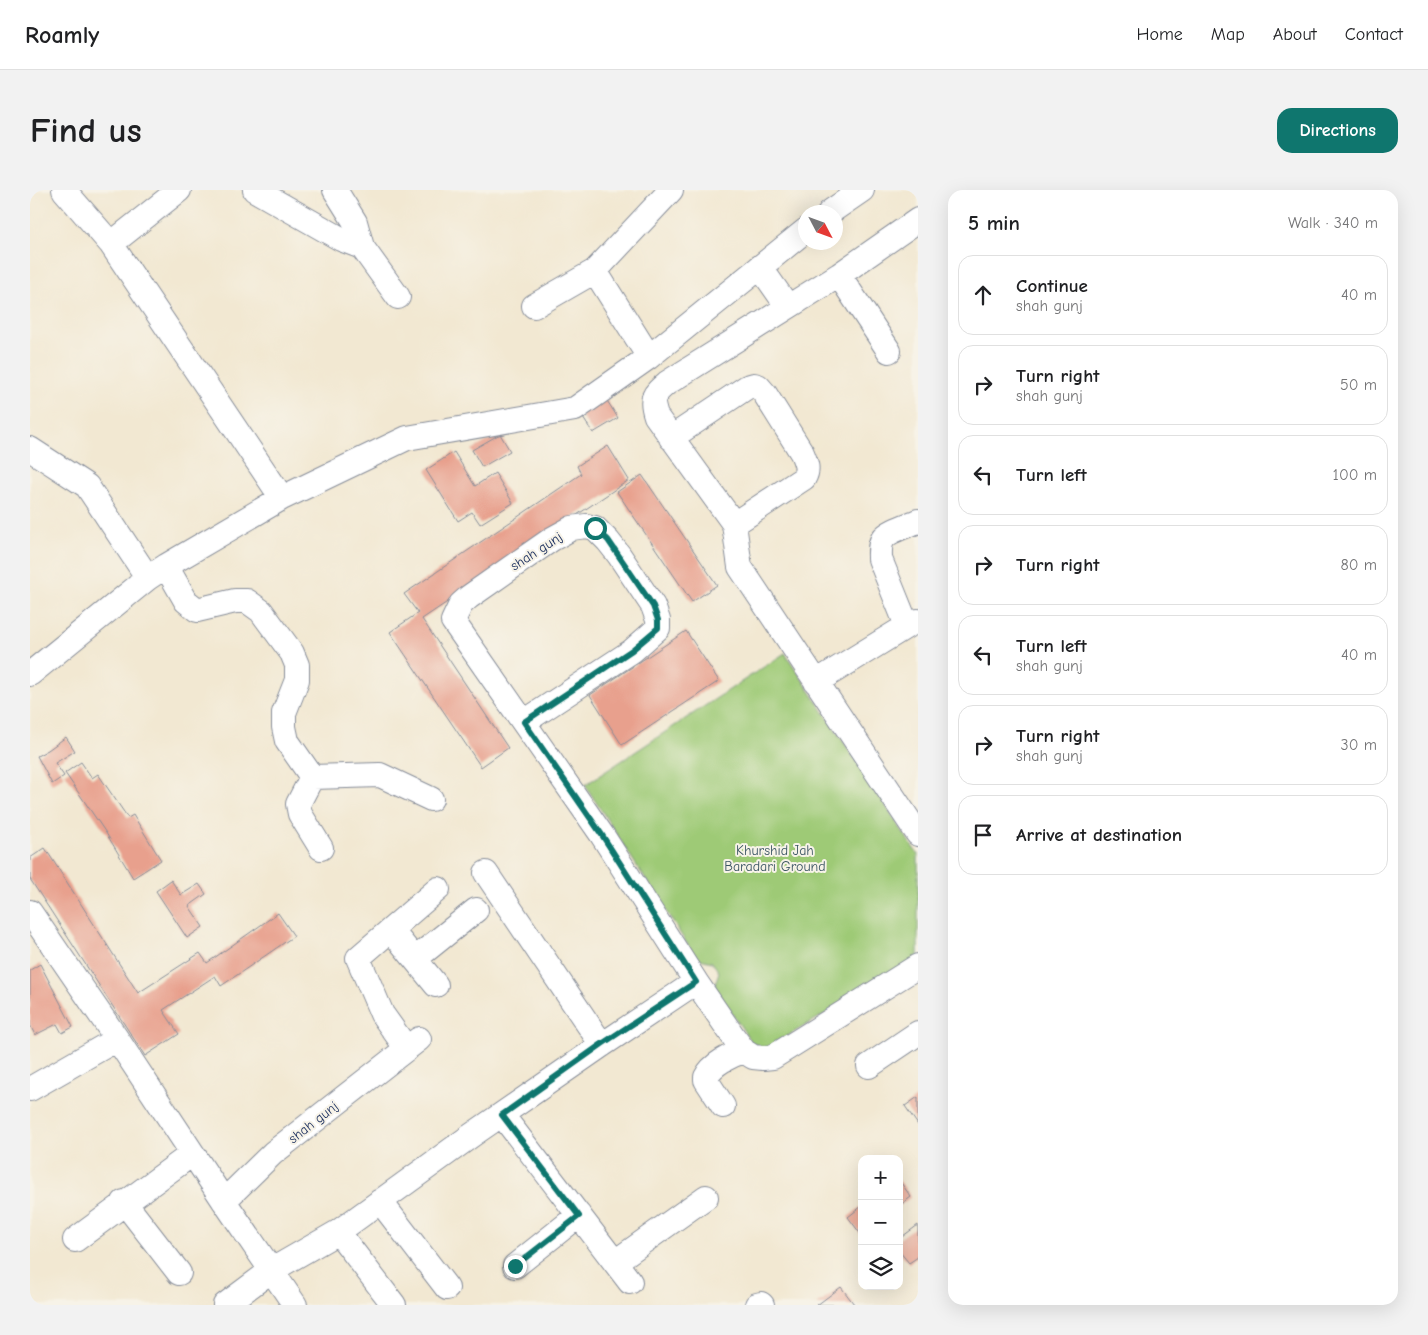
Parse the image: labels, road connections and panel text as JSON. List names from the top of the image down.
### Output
{
  "streets": {
    "street": ["shah gunj"]
  },
  "parks": ["Khurshid Jah Baradari Ground"],
  "north": "bottom right",
  "page": {
    "header": "Roamly",
    "nav": [
      "Home",
      "Map",
      "About",
      "Contact"
    ],
    "buttons": "Directions",
    "title": "Find us",
    "heading": ["5 min", "Walk · 340 m"],
    "list": [
      ["Continue", "shah gunj", "40 m"],
      ["Turn right", "shah gunj", "50 m"],
      ["Turn left", "100 m"],
      ["Turn right", "80 m"],
      ["Turn left", "shah gunj", "40 m"],
      ["Turn right", "shah gunj", "30 m"],
      "Arrive at destination"
    ],
    "map_buttons": ["+", "−"]
  }
}
